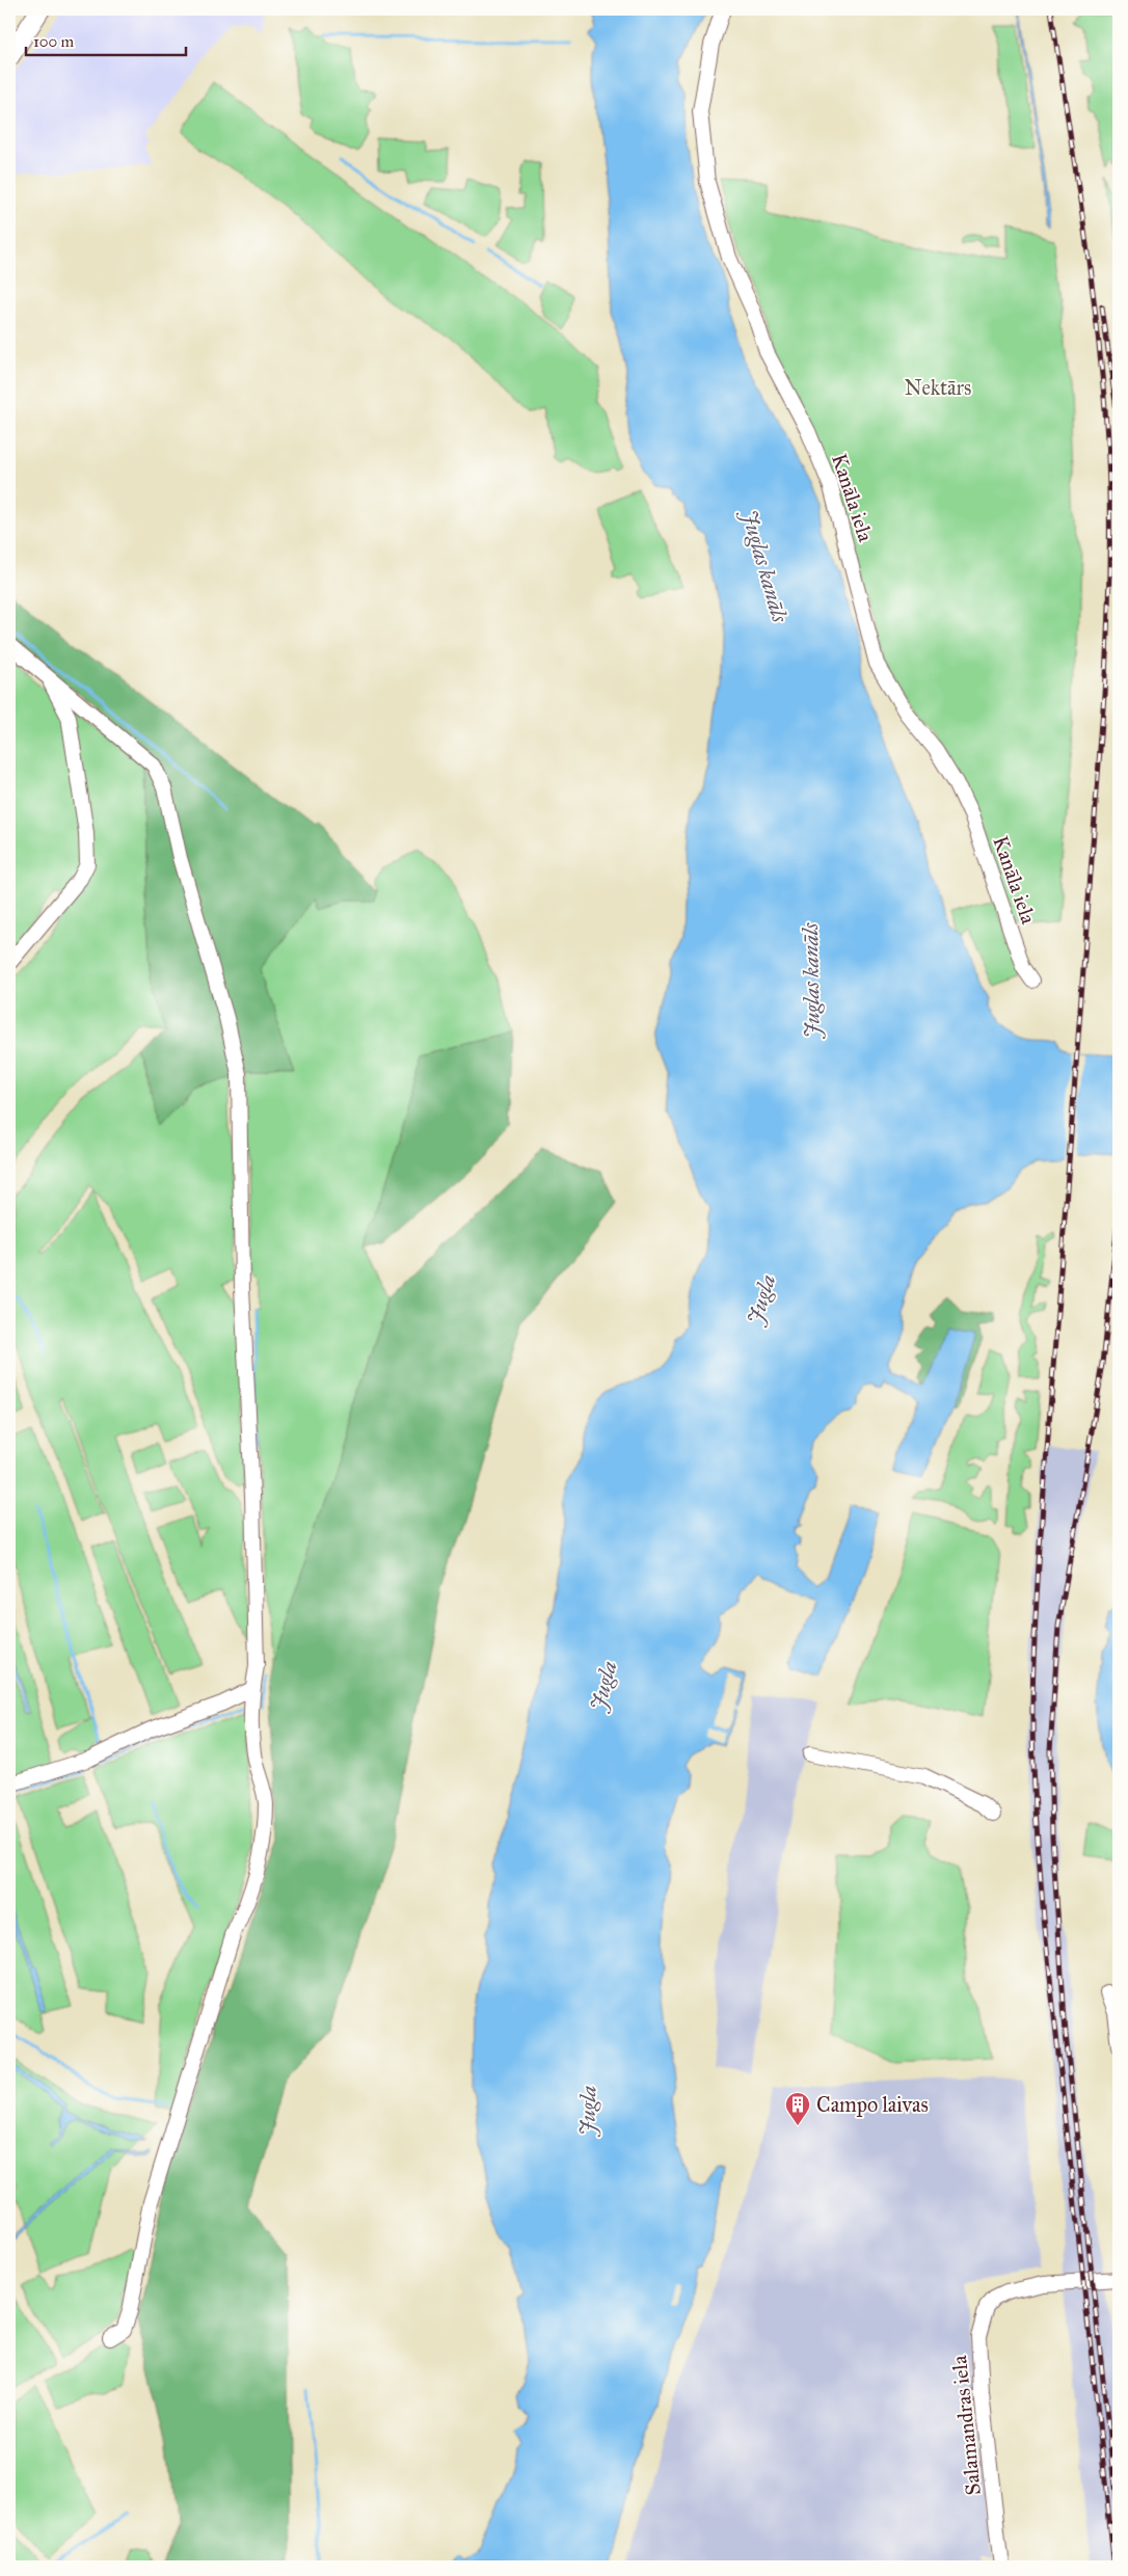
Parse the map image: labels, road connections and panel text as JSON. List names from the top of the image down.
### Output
{
  "streets": {
    "street": ["Kanāla iela", "Salamandras iela"]
  },
  "water": ["Juglas kanāls", "Jugla"],
  "parks": ["Nektārs"],
  "places": {
    "building": ["Campo laivas"]
  },
  "scale_bar": "100 m"
}
